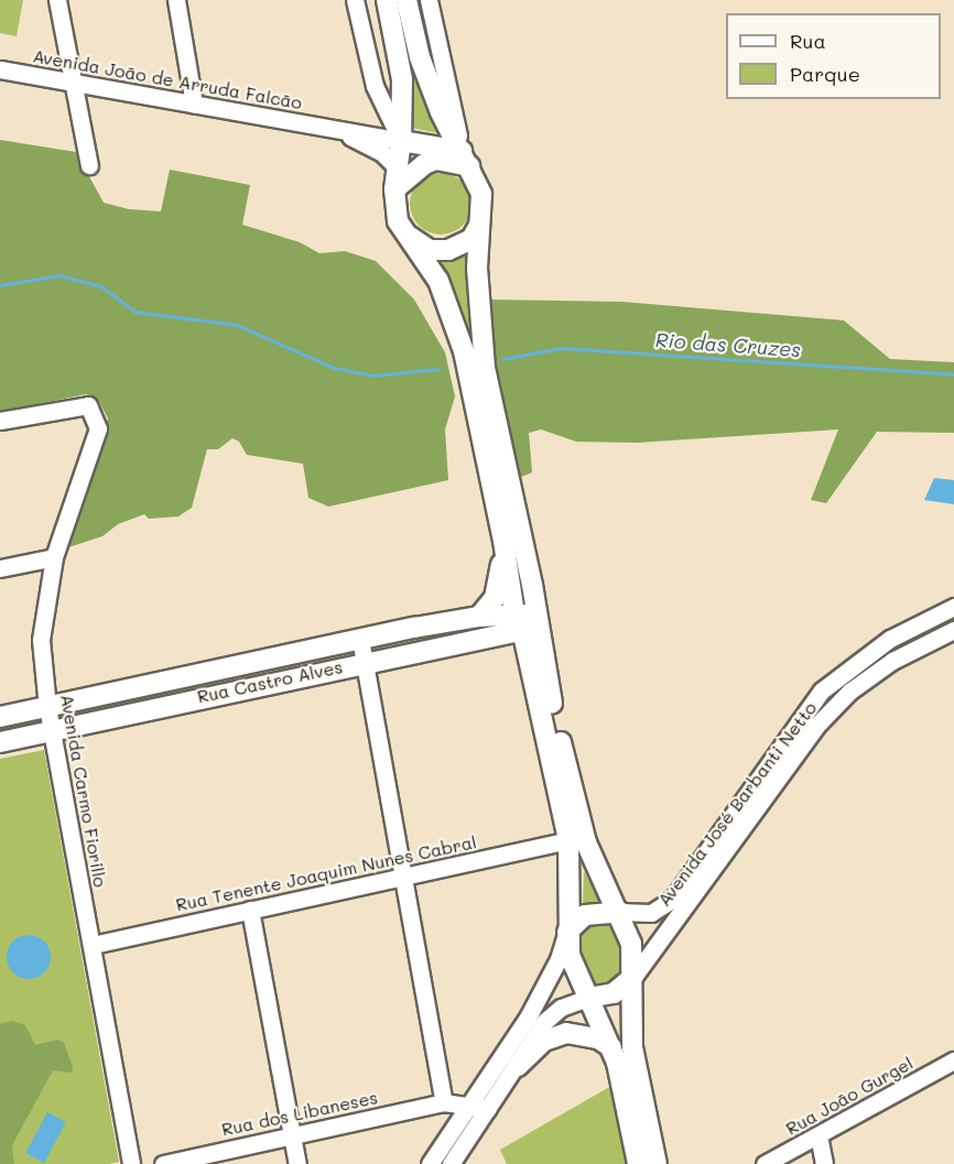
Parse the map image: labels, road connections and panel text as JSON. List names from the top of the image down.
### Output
{
  "streets": {
    "main road": ["Rua Castro Alves"],
    "street": [
      "Avenida João de Arruda Falcão",
      "Avenida Carmo Fiorillo",
      "Avenida José Barbanti Netto",
      "Rua Tenente Joaquim Nunes Cabral",
      "Rua João Gurgel",
      "Rua dos Libaneses"
    ]
  },
  "crossings": [
    ["Rua Castro Alves", "Avenida Carmo Fiorillo"],
    ["Avenida Carmo Fiorillo", "Rua Tenente Joaquim Nunes Cabral"]
  ],
  "water": ["Rio das Cruzes"],
  "legend": ["Rua", "Parque"]
}
